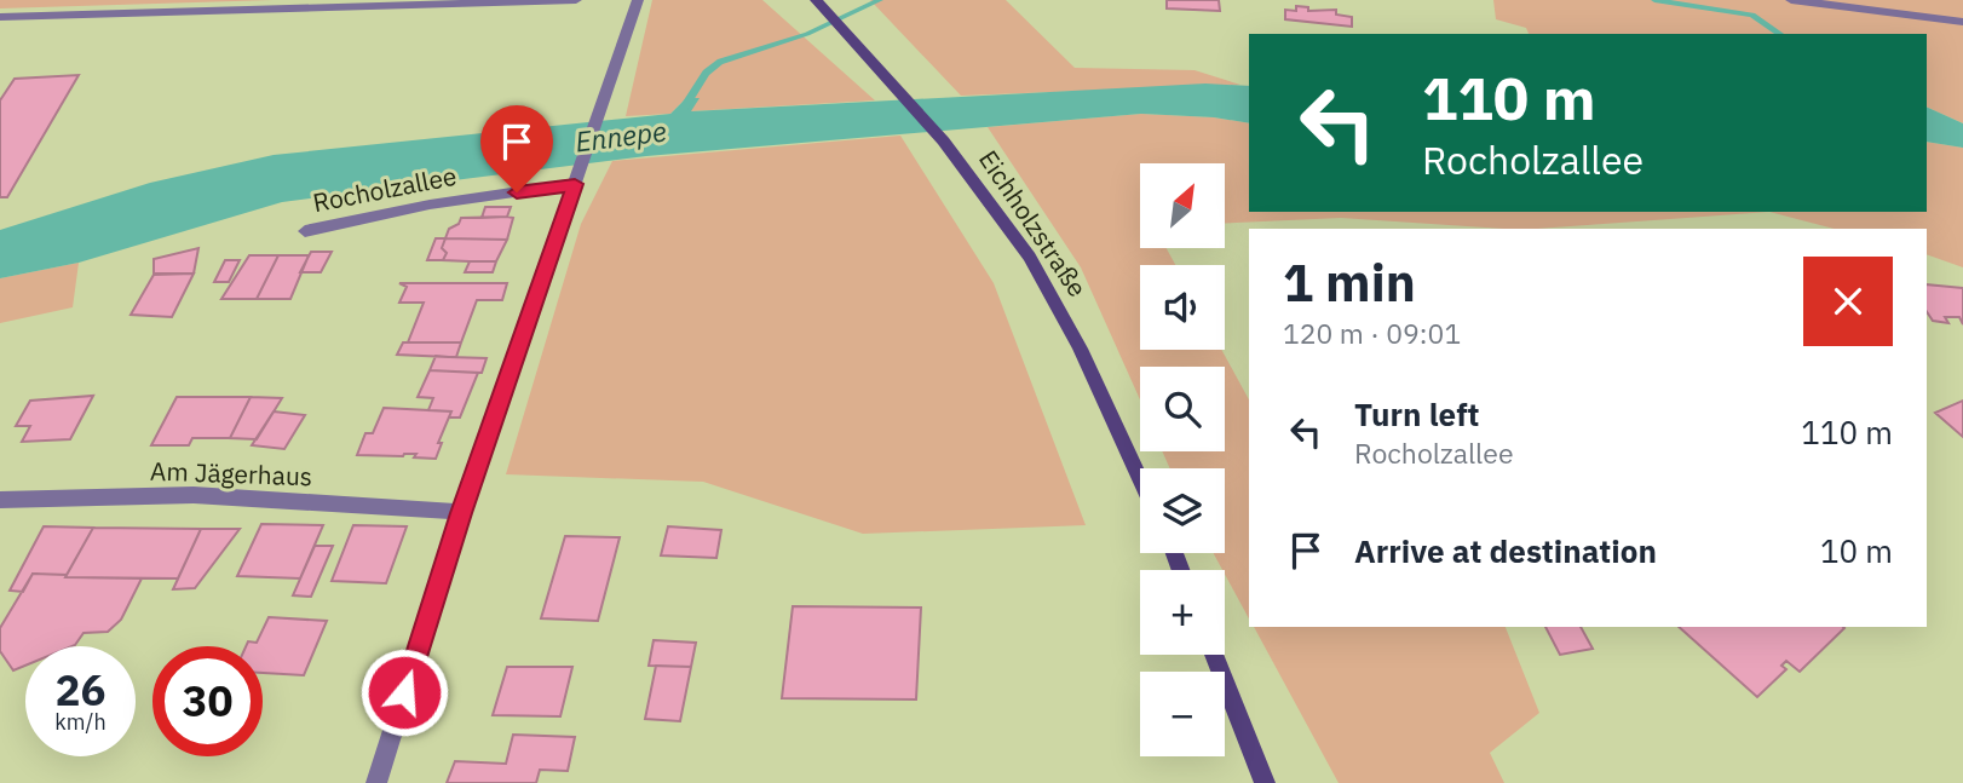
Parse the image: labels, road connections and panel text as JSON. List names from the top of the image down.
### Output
{
  "streets": {
    "main road": ["Eichholzstraße"],
    "street": ["Rocholzallee", "Am Jägerhaus"]
  },
  "water": ["Ennepe"],
  "north": "top right",
  "page": {
    "turn": ["110 m", "Rocholzallee"],
    "map_buttons": ["+", "−"],
    "heading": ["1 min", "120 m · 09:01"],
    "list": [
      {
        "name": "Turn left",
        "note": "Rocholzallee",
        "value": "110 m"
      },
      {
        "name": "Arrive at destination",
        "value": "10 m"
      }
    ],
    "speed": "26 km/h",
    "limit": "30"
  }
}
